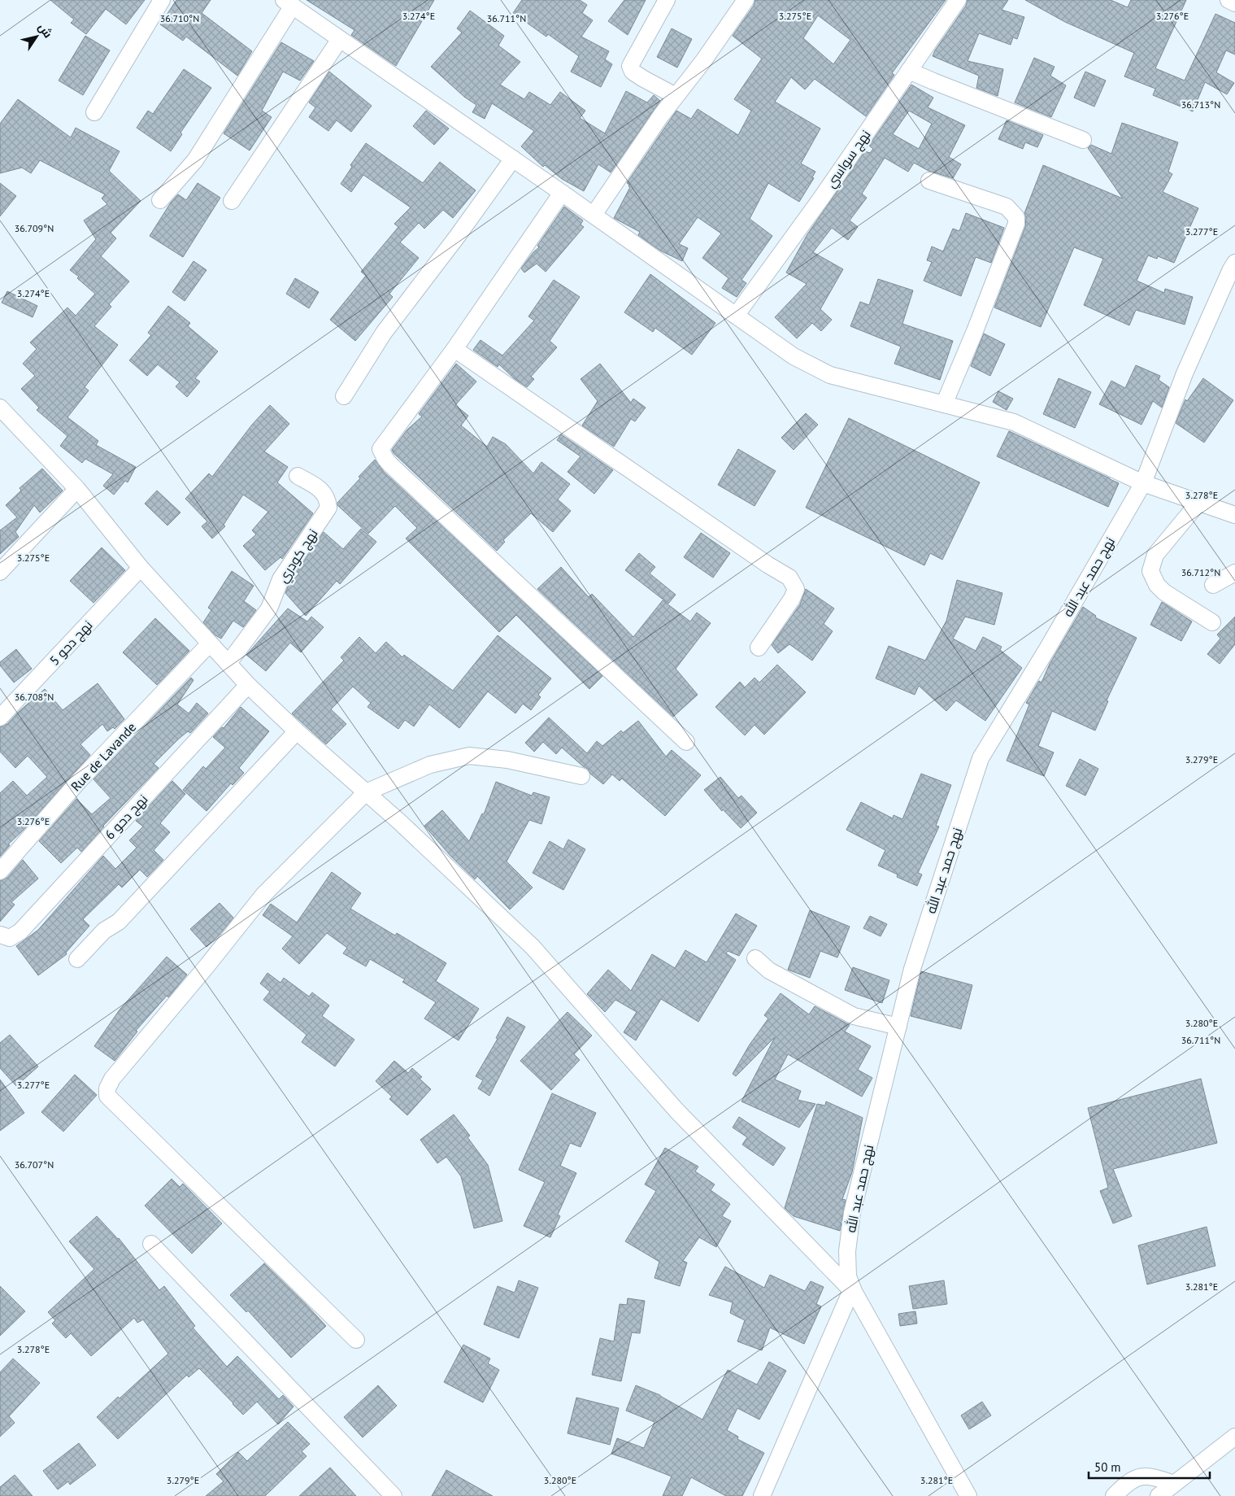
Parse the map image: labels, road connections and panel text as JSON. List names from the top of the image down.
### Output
{
  "streets": {
    "street": [
      "نهج سواسي",
      "نهج كودري",
      "نهج حمد عبد الله",
      "نهج دحو 5",
      "Rue de Lavande",
      "نهج دحو 6"
    ]
  },
  "scale_bar": "50 m",
  "north": "top right",
  "coordinates": [
    "3.274°E",
    "3.276°E",
    "3.275°E",
    "36.710°N",
    "36.711°N",
    "36.713°N",
    "36.709°N",
    "3.277°E",
    "3.278°E",
    "36.712°N",
    "36.708°N",
    "3.279°E",
    "3.280°E",
    "36.707°N",
    "3.281°E"
  ]
}
